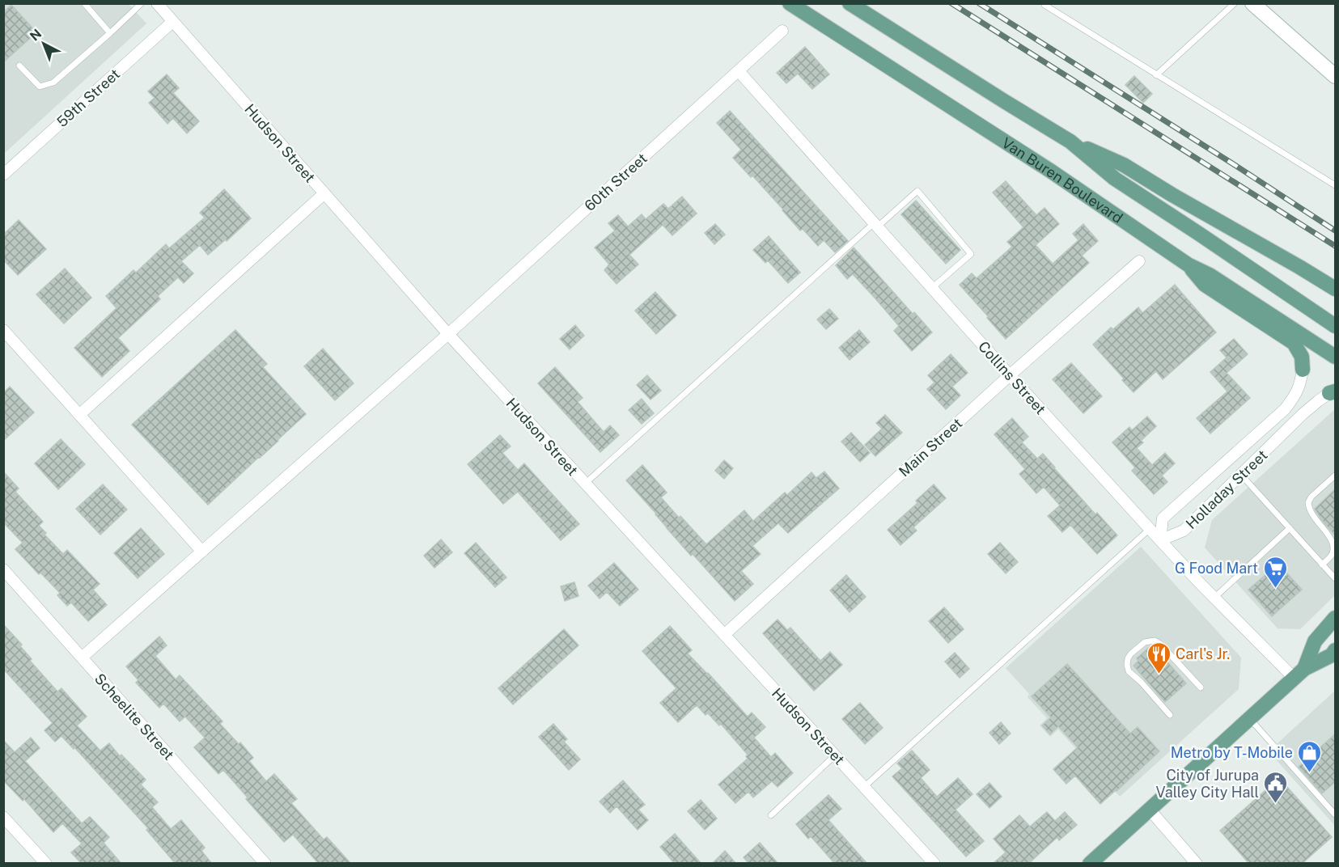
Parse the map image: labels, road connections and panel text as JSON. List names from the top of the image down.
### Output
{
  "streets": {
    "main road": ["Van Buren Boulevard"],
    "street": [
      "59th Street",
      "Hudson Street",
      "60th Street",
      "Collins Street",
      "Main Street",
      "Holladay Street",
      "Scheelite Street"
    ]
  },
  "crossings": [
    ["59th Street", "Hudson Street"],
    ["Hudson Street", "60th Street"],
    ["Hudson Street", "Main Street"],
    ["60th Street", "Collins Street"],
    ["60th Street", "Scheelite Street"],
    ["Collins Street", "Main Street"],
    ["Collins Street", "Holladay Street"]
  ],
  "places": {
    "supermarket": ["G Food Mart"],
    "restaurant": ["Carl's Jr."],
    "shop": ["Metro by T-Mobile"],
    "public building": ["City of Jurupa Valley City Hall"]
  },
  "north": "top left"
}
